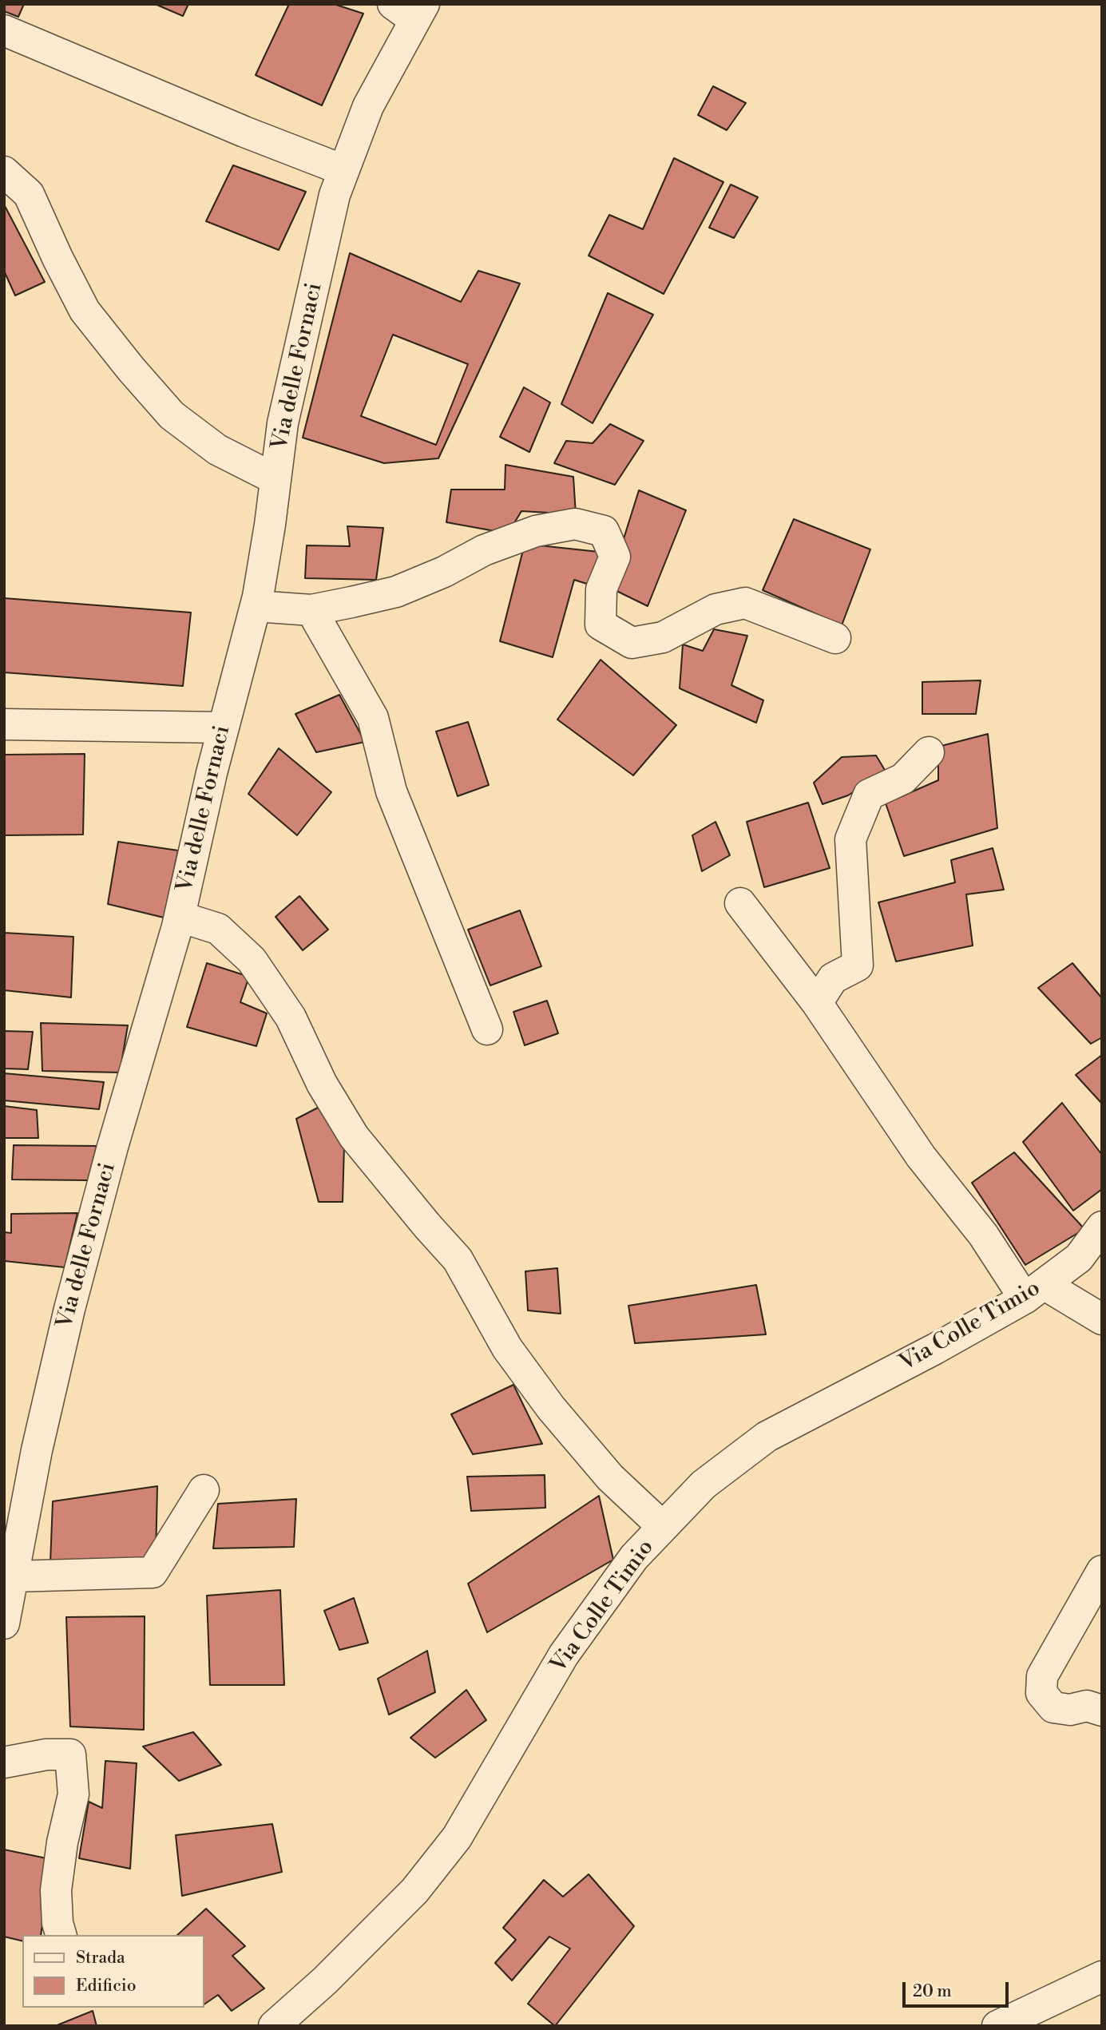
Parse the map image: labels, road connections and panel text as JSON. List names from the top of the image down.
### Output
{
  "streets": {
    "street": ["Via delle Fornaci", "Via Colle Timio"]
  },
  "legend": ["Strada", "Edificio"],
  "scale_bar": "20 m"
}
